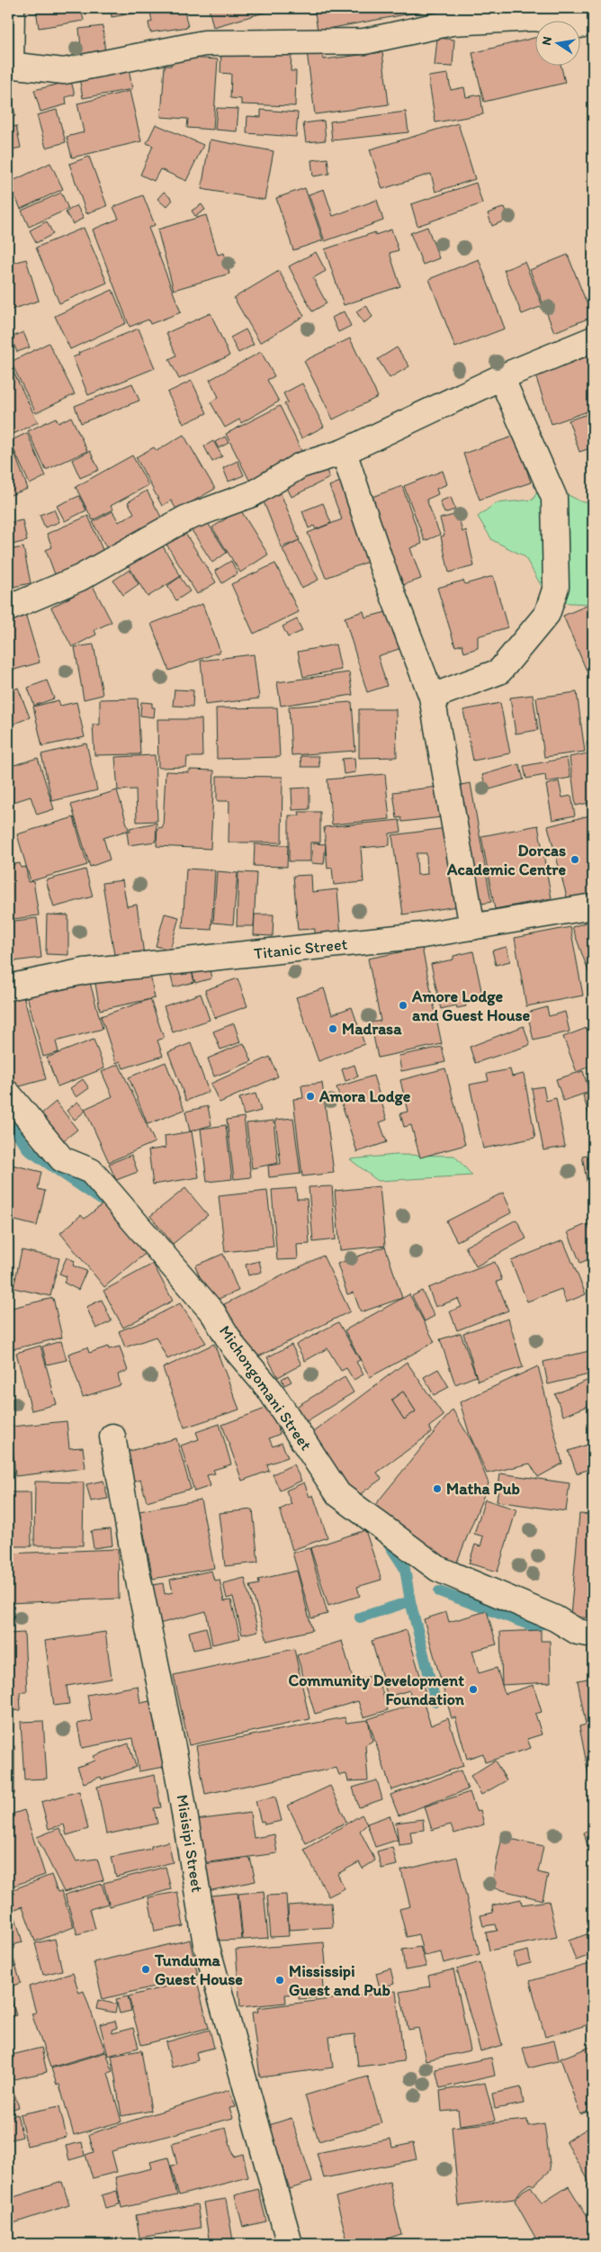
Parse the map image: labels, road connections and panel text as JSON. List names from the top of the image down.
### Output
{
  "streets": {
    "street": ["Titanic Street", "Michongomani Street", "Misisipi Street"]
  },
  "places": [
    "Dorcas Academic Centre",
    "Amore Lodge and Guest House",
    "Madrasa",
    "Amora Lodge",
    "Matha Pub",
    "Community Development Foundation",
    "Tunduma Guest House",
    "Mississipi Guest and Pub"
  ],
  "north": "left"
}
